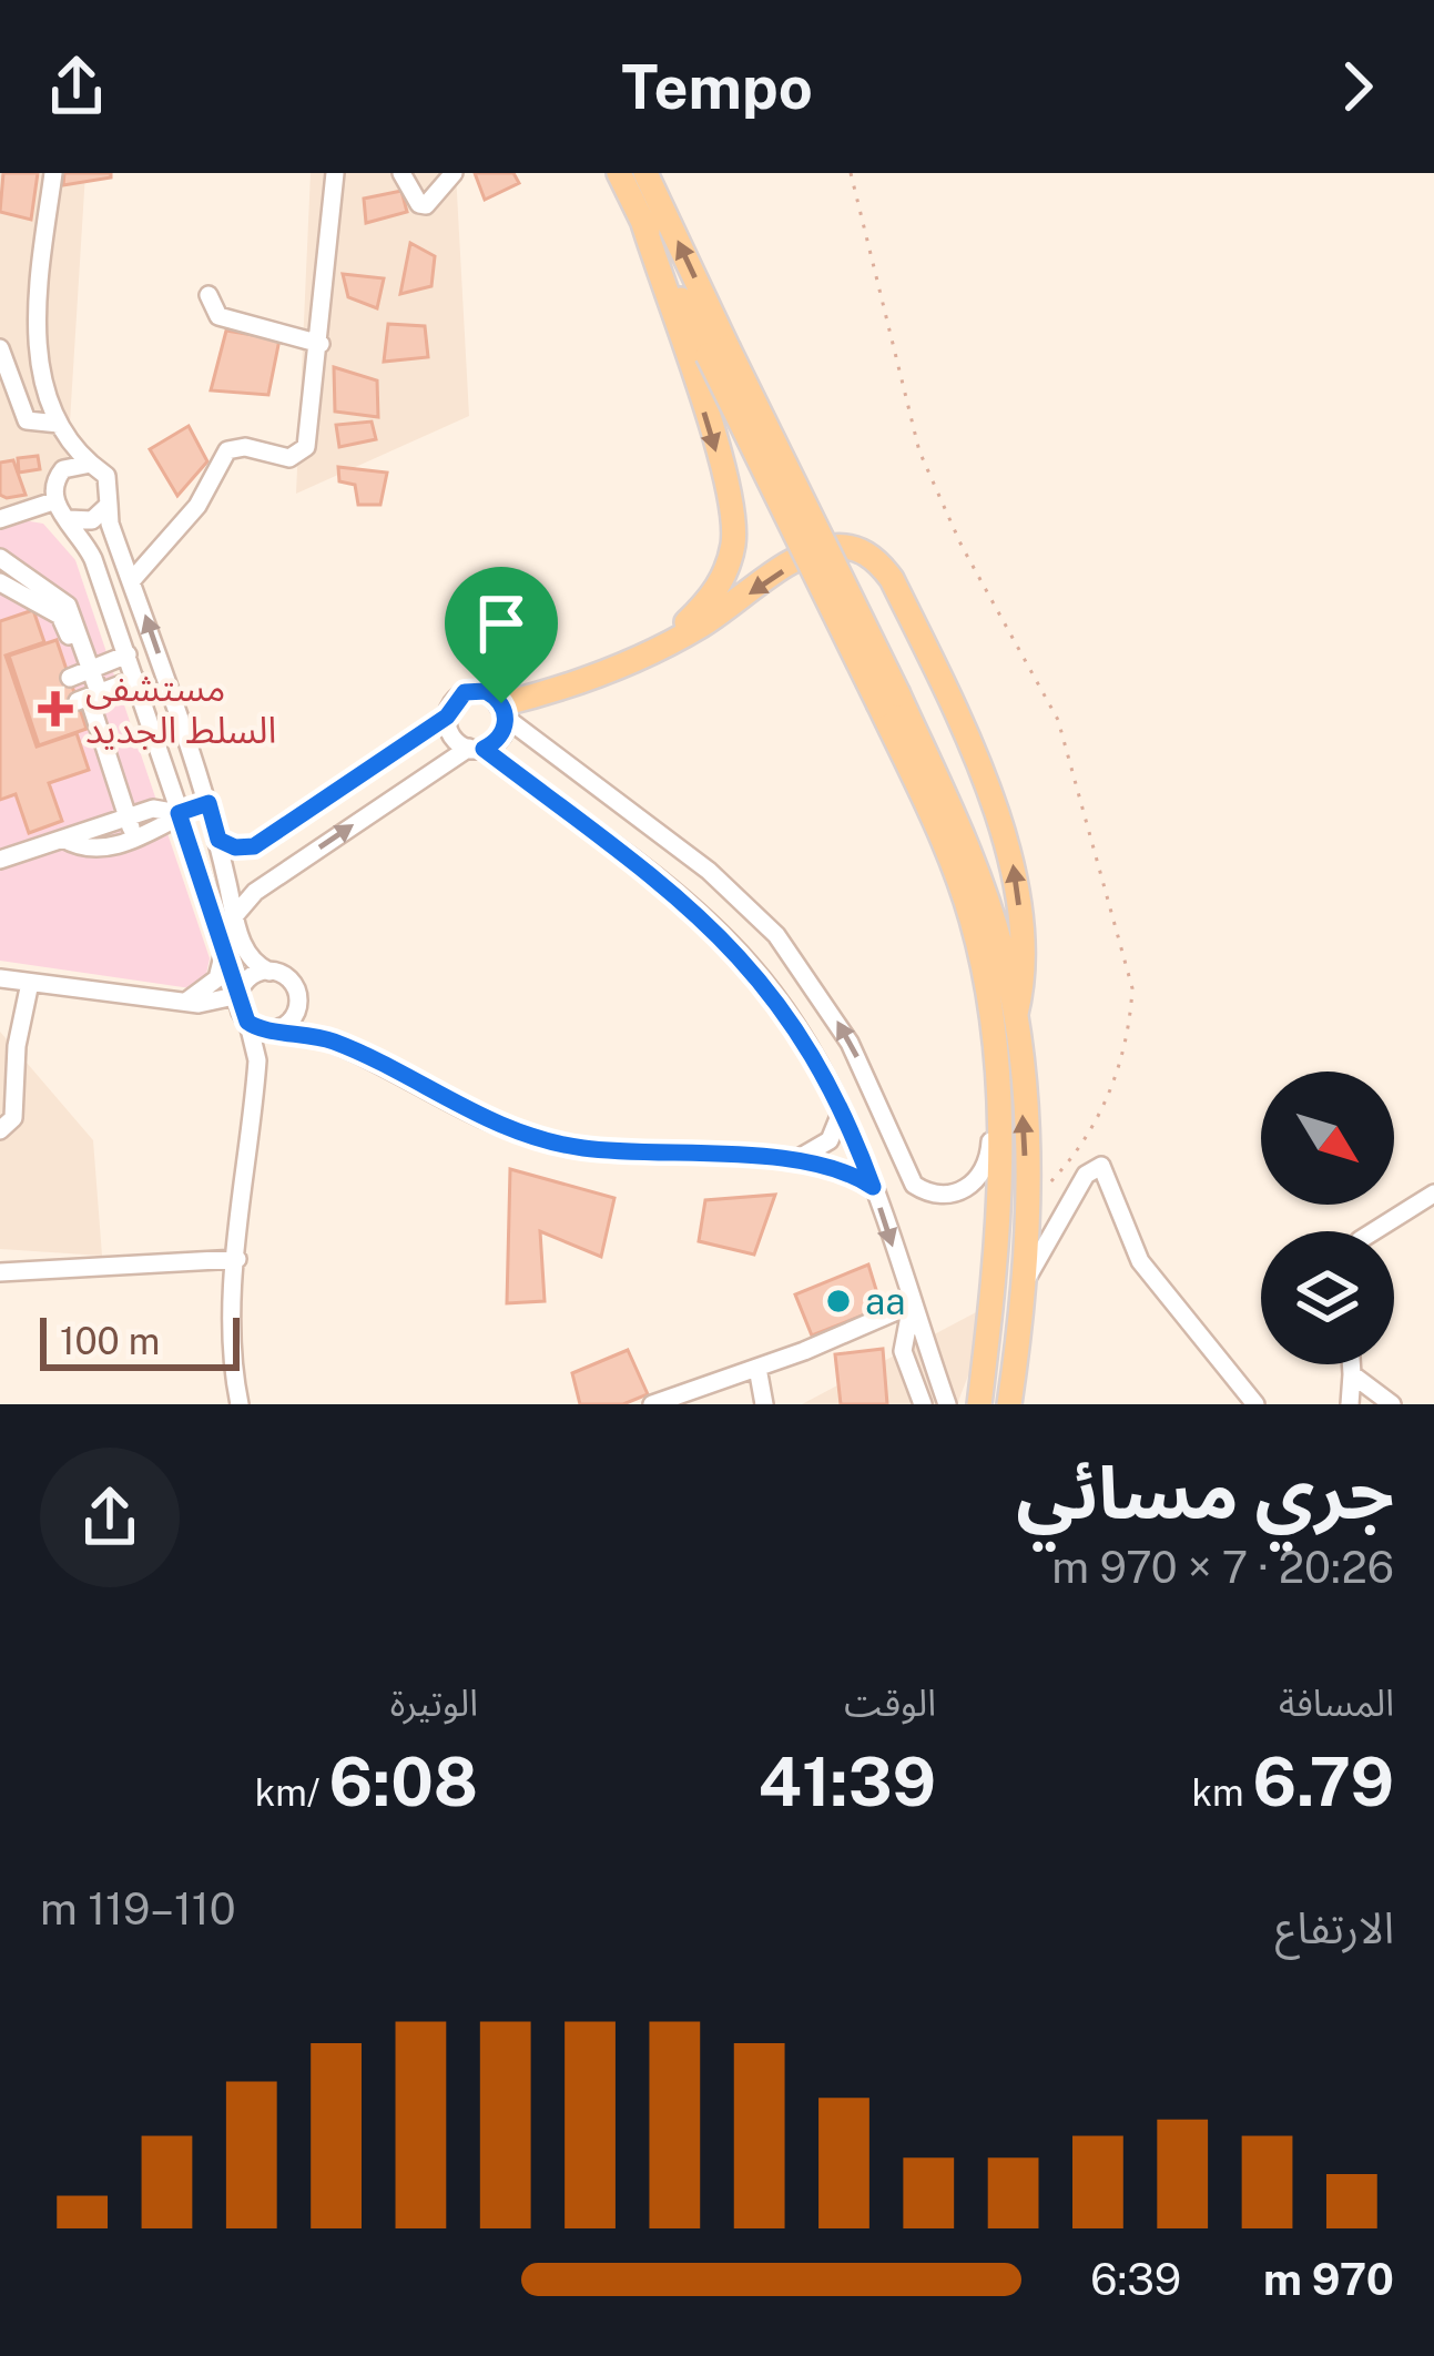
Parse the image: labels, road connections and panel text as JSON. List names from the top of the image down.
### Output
{
  "places": {
    "health": ["مستشفى السلط الجديد"],
    "other": ["aa"]
  },
  "scale_bar": "100 m",
  "north": "bottom right",
  "page": {
    "header": "Tempo",
    "scale": "100 m",
    "heading": ["جري مسائي", "20:26 · 7 × 970 m"],
    "stats": [
      ["المسافة", "6.79 km"],
      ["الوقت", "41:39"],
      ["الوتيرة", "6:08 /km"]
    ],
    "chart": ["الارتفاع", "110–119 m"],
    "list": [
      {
        "name": "970 m",
        "note": "6:39"
      }
    ]
  }
}
